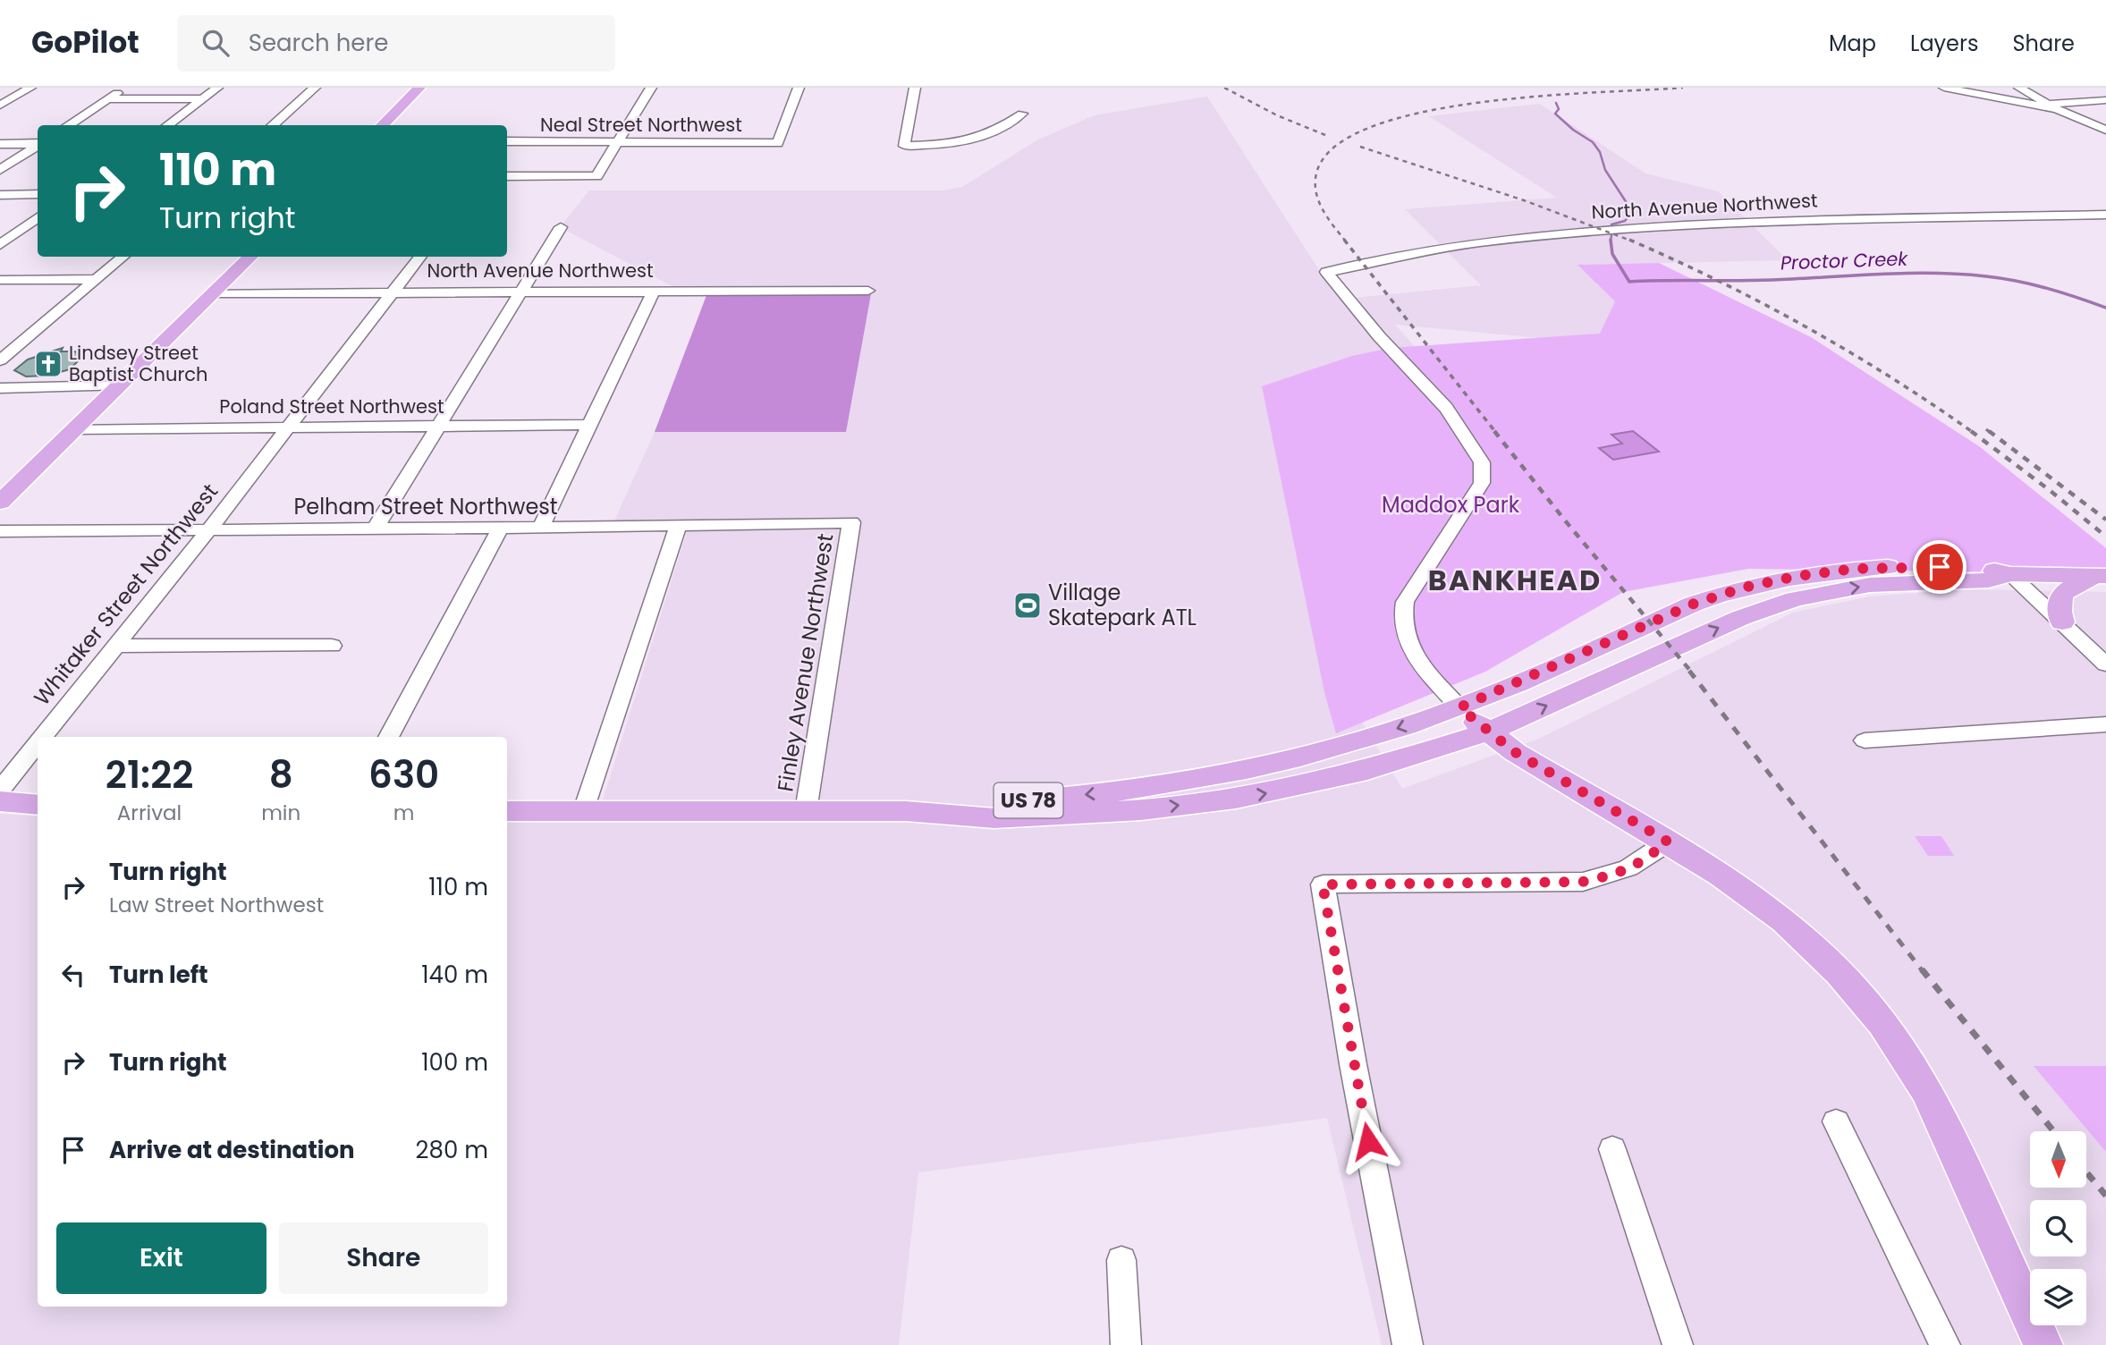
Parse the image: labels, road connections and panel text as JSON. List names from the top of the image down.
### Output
{
  "streets": {
    "main road": ["US 78"],
    "street": [
      "Neal Street Northwest",
      "North Avenue Northwest",
      "Poland Street Northwest",
      "Pelham Street Northwest",
      "Whitaker Street Northwest",
      "Finley Avenue Northwest"
    ]
  },
  "crossings": [
    ["North Avenue Northwest", "Whitaker Street Northwest"],
    ["North Avenue Northwest", "US 78"],
    ["Poland Street Northwest", "Whitaker Street Northwest"],
    ["Pelham Street Northwest", "Whitaker Street Northwest"],
    ["Pelham Street Northwest", "Finley Avenue Northwest"],
    ["Finley Avenue Northwest", "US 78"]
  ],
  "districts": ["BANKHEAD"],
  "water": ["Proctor Creek"],
  "parks": ["Maddox Park"],
  "places": {
    "church": ["Lindsey Street Baptist Church"],
    "sports": ["Village Skatepark ATL"]
  },
  "north": "bottom",
  "page": {
    "header": "GoPilot",
    "search": "Search here",
    "nav": ["Map", "Layers", "Share"],
    "turn": ["110 m", "Turn right"],
    "eta": [
      "21:22",
      "Arrival",
      "8",
      "min",
      "630",
      "m"
    ],
    "list": [
      {
        "name": "Turn right",
        "note": "Law Street Northwest",
        "value": "110 m"
      },
      {
        "name": "Turn left",
        "value": "140 m"
      },
      {
        "name": "Turn right",
        "value": "100 m"
      },
      {
        "name": "Arrive at destination",
        "value": "280 m"
      }
    ],
    "buttons": ["Exit", "Share"]
  }
}
